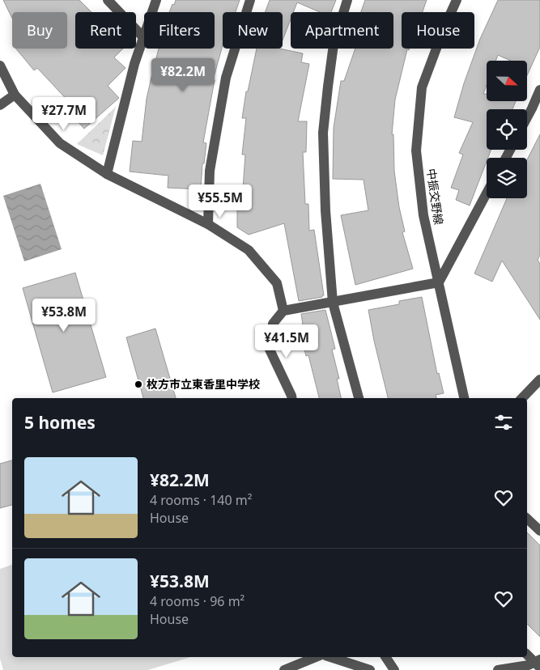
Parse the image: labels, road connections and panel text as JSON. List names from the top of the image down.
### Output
{
  "streets": {
    "street": ["中振交野線"]
  },
  "places": ["枚方市立東香里中学校"],
  "north": "right",
  "page": {
    "chip": [
      "Buy",
      "Rent",
      "Filters",
      "New",
      "Apartment",
      "House"
    ],
    "price": [
      "¥82.2M",
      "¥27.7M",
      "¥55.5M",
      "¥53.8M",
      "¥41.5M"
    ],
    "heading": "5 homes",
    "list": [
      {
        "name": "¥82.2M",
        "note": "4 rooms · 140 m² · House"
      },
      {
        "name": "¥53.8M",
        "note": "4 rooms · 96 m² · House"
      }
    ]
  }
}
